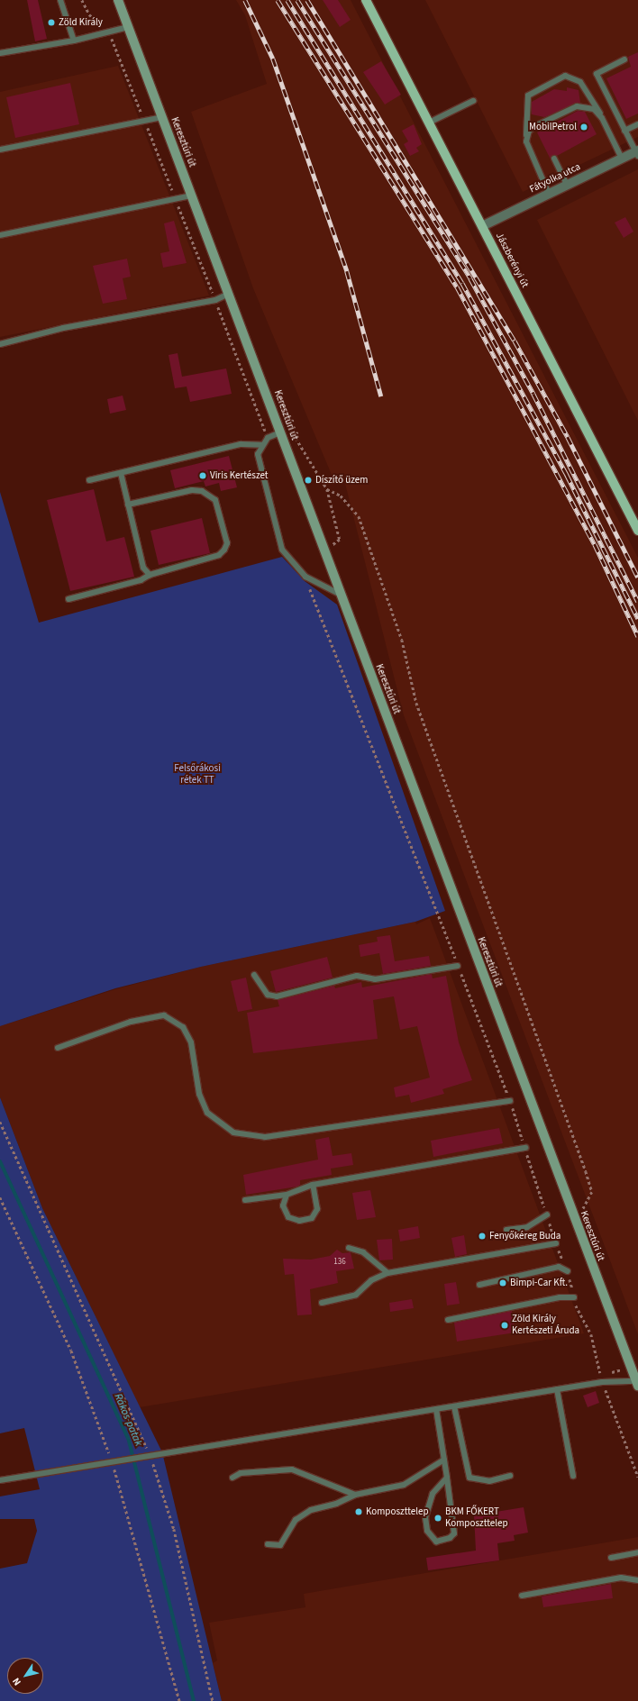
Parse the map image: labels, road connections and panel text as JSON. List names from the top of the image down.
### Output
{
  "streets": {
    "main road": ["Keresztúri út", "Jászberényi út"],
    "street": ["Fátyolka utca"]
  },
  "crossings": [
    ["Fátyolka utca", "Jászberényi út"]
  ],
  "water": ["Rákos-patak"],
  "parks": ["Felsőrákosi rétek TT"],
  "places": [
    "Zöld Király",
    "MobilPetrol",
    "Viris Kertészet",
    "Díszítő üzem",
    "Fenyőkéreg Buda",
    "Bimpi-Car Kft.",
    "Zöld Király Kertészeti Áruda",
    "Komposzttelep",
    "BKM FŐKERT Komposzttelep"
  ],
  "house_numbers": ["136"],
  "north": "bottom left"
}
